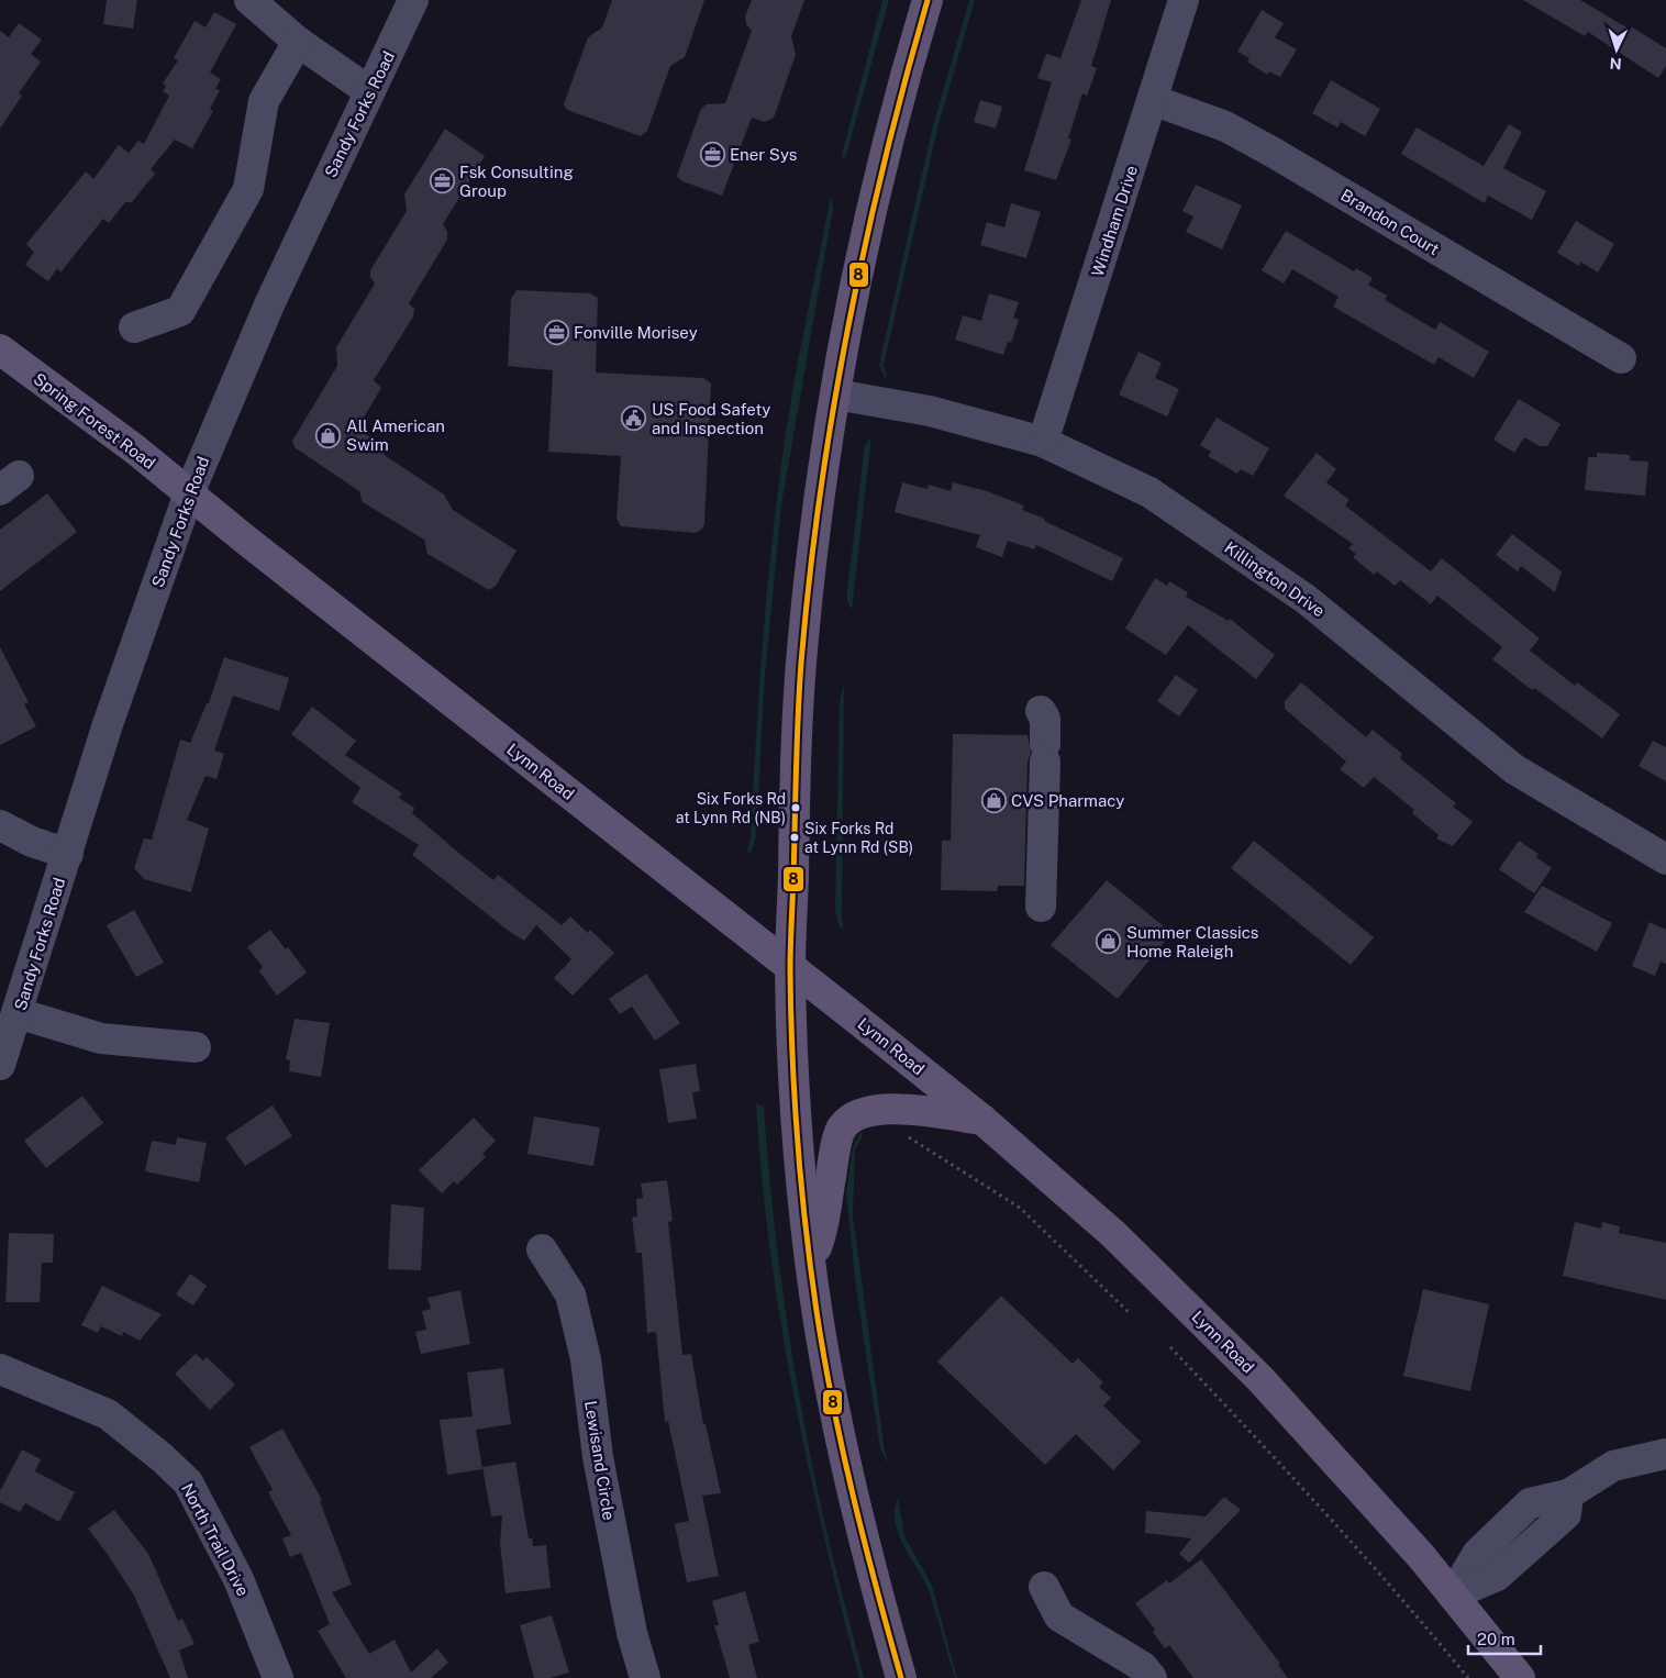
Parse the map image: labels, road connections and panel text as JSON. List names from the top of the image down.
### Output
{
  "streets": {
    "main road": ["Spring Forest Road", "Lynn Road"],
    "street": [
      "Sandy Forks Road",
      "Windham Drive",
      "Brandon Court",
      "Killington Drive",
      "Lewisand Circle",
      "North Trail Drive"
    ]
  },
  "crossings": [
    ["Sandy Forks Road", "Spring Forest Road"],
    ["Sandy Forks Road", "Lynn Road"],
    ["Windham Drive", "Brandon Court"],
    ["Windham Drive", "Killington Drive"],
    ["Spring Forest Road", "Lynn Road"]
  ],
  "places": {
    "office": ["Ener Sys", "Fsk Consulting Group", "Fonville Morisey"],
    "public building": ["US Food Safety and Inspection"],
    "shop": ["All American Swim", "CVS Pharmacy", "Summer Classics Home Raleigh"],
    "other": ["Six Forks Rd at Lynn Rd (NB)", "Six Forks Rd at Lynn Rd (SB)"]
  },
  "lines": ["transit line 8"],
  "scale_bar": "20 m",
  "north": "bottom"
}
